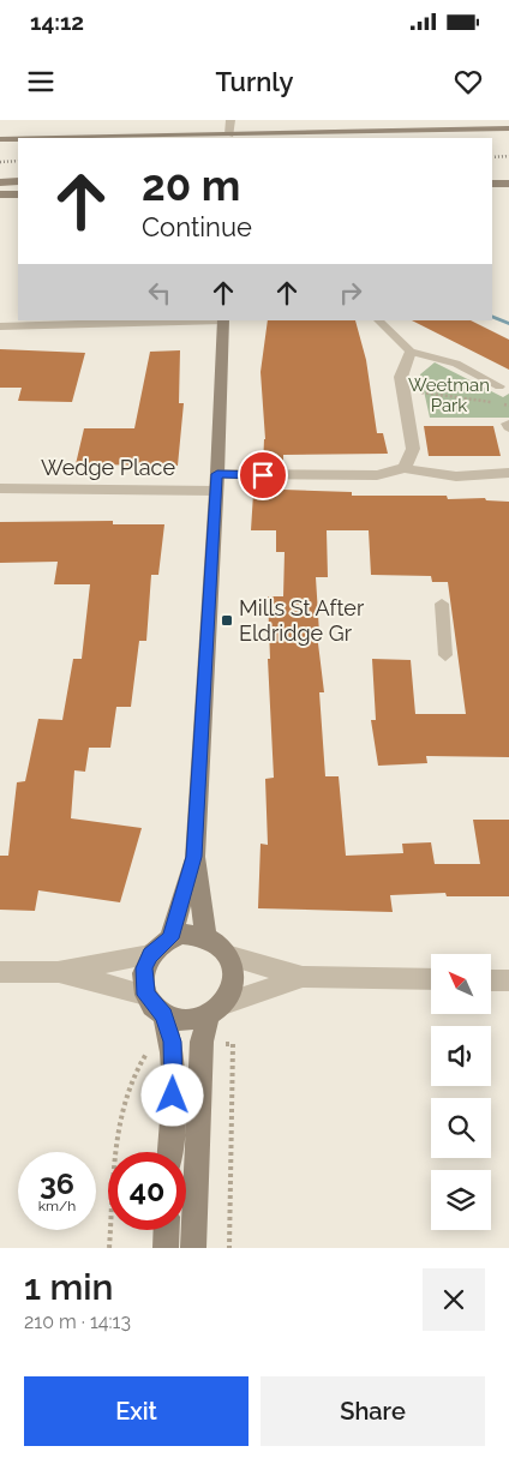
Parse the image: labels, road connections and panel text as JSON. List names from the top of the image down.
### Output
{
  "streets": {
    "street": ["Wedge Place"]
  },
  "parks": ["Weetman Park"],
  "places": {
    "transit": ["Mills St After Eldridge Gr"]
  },
  "north": "top left",
  "page": {
    "status": "14:12",
    "header": "Turnly",
    "turn": ["20 m", "Continue"],
    "speed": "36 km/h",
    "limit": "40",
    "heading": ["1 min", "210 m · 14:13"],
    "buttons": ["Exit", "Share"]
  }
}
